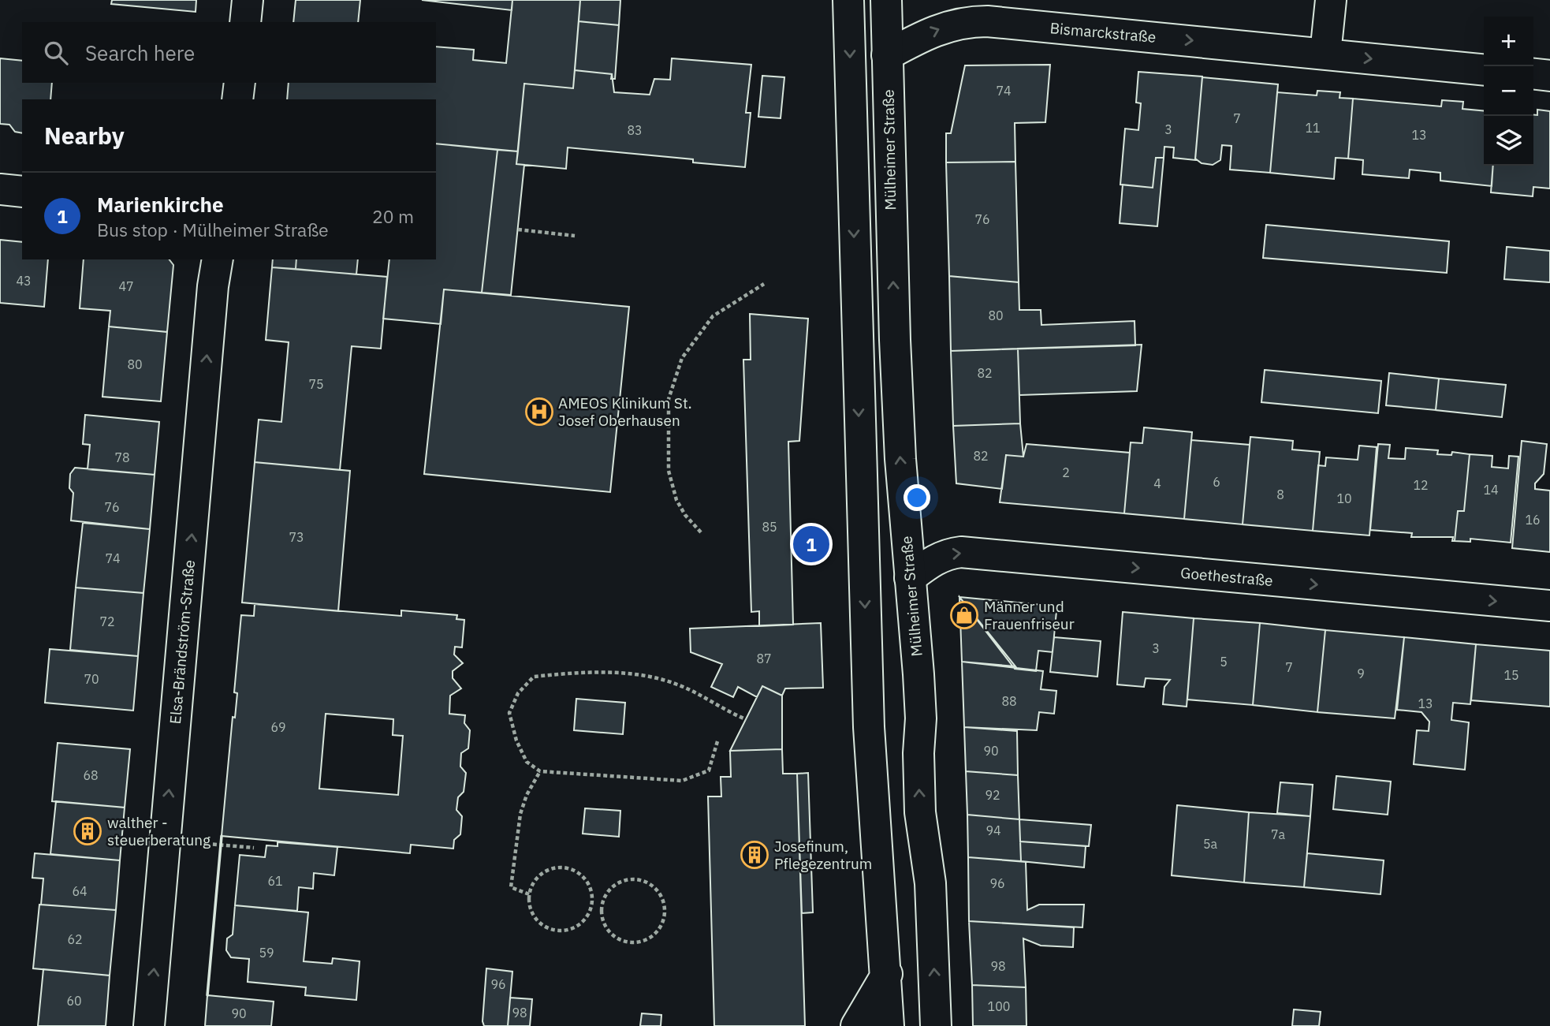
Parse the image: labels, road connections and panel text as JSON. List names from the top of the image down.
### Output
{
  "streets": {
    "street": [
      "Bismarckstraße",
      "Mülheimer Straße",
      "Goethestraße",
      "Elsa-Brändström-Straße"
    ]
  },
  "crossings": [
    ["Bismarckstraße", "Mülheimer Straße"],
    ["Mülheimer Straße", "Goethestraße"]
  ],
  "one_way": ["Bismarckstraße", "Goethestraße", "Elsa-Brändström-Straße"],
  "places": {
    "hospital": ["AMEOS Klinikum St. Josef Oberhausen"],
    "shop": ["Männer und Frauenfriseur"],
    "building": ["walther - steuerberatung", "Josefinum, Pflegezentrum"]
  },
  "house_numbers": [
    "74",
    "7",
    "11",
    "3",
    "83",
    "13",
    "76",
    "43",
    "47",
    "80",
    "80",
    "82",
    "75",
    "82",
    "78",
    "2",
    "6",
    "4",
    "12",
    "14",
    "8",
    "10",
    "76",
    "16",
    "85",
    "73",
    "74",
    "72",
    "3",
    "87",
    "5",
    "7",
    "9",
    "15",
    "70",
    "88",
    "13",
    "69",
    "90",
    "68",
    "92",
    "94",
    "7a",
    "5a",
    "61",
    "96",
    "64",
    "62",
    "59",
    "98",
    "96",
    "60",
    "100",
    "98",
    "90"
  ],
  "page": {
    "map_buttons": ["+", "−"],
    "search": "Search here",
    "heading": "Nearby",
    "list": [
      {
        "mark": "1",
        "name": "Marienkirche",
        "note": "Bus stop · Mülheimer Straße",
        "value": "20 m"
      }
    ],
    "pins": "1"
  }
}
